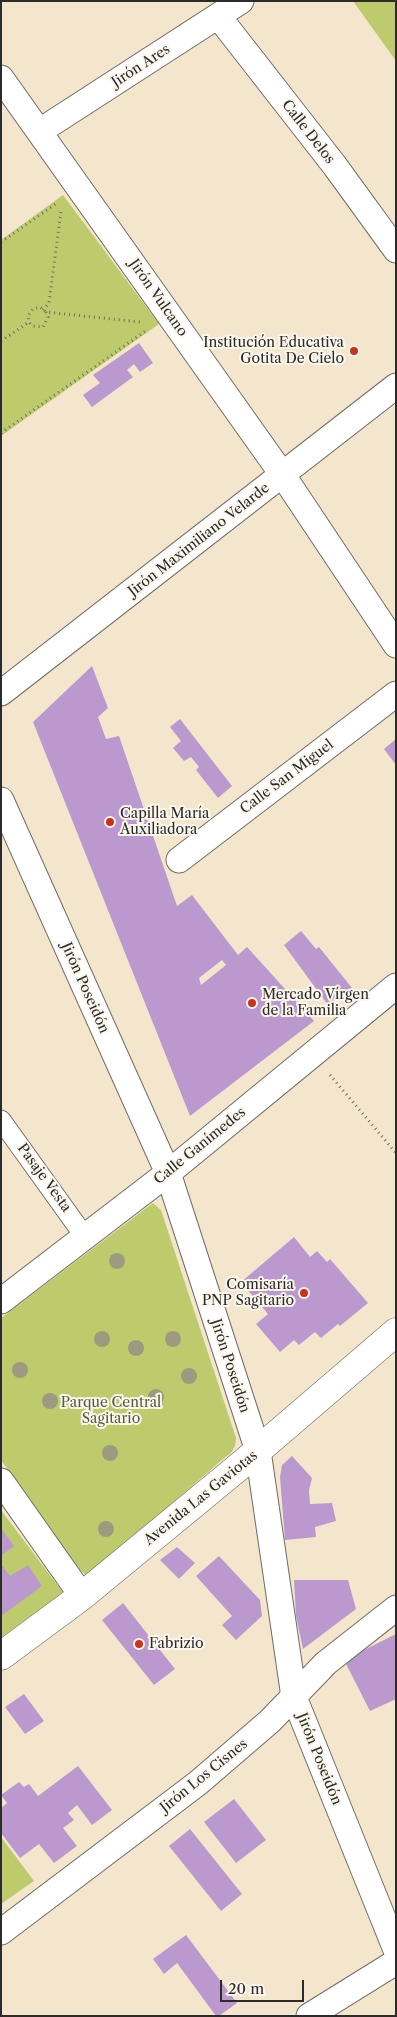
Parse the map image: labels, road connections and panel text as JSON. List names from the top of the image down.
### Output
{
  "streets": {
    "street": [
      "Jirón Ares",
      "Calle Delos",
      "Jirón Vulcano",
      "Jirón Maximiliano Velarde",
      "Calle San Miguel",
      "Jirón Poseidón",
      "Calle Ganímedes",
      "Pasaje Vesta",
      "Avenida Las Gaviotas",
      "Jirón Los Cisnes"
    ]
  },
  "crossings": [
    ["Jirón Ares", "Calle Delos"],
    ["Jirón Ares", "Jirón Vulcano"],
    ["Jirón Vulcano", "Jirón Maximiliano Velarde"],
    ["Jirón Poseidón", "Calle Ganímedes"],
    ["Jirón Poseidón", "Avenida Las Gaviotas"],
    ["Jirón Poseidón", "Jirón Los Cisnes"],
    ["Calle Ganímedes", "Pasaje Vesta"]
  ],
  "parks": ["Parque Central Sagitario"],
  "places": [
    "Institución Educativa Gotita De Cielo",
    "Capilla María Auxiliadora",
    "Mercado Vírgen de la Familia",
    "Comisaría PNP Sagitario",
    "Fabrizio"
  ],
  "scale_bar": "20 m"
}
